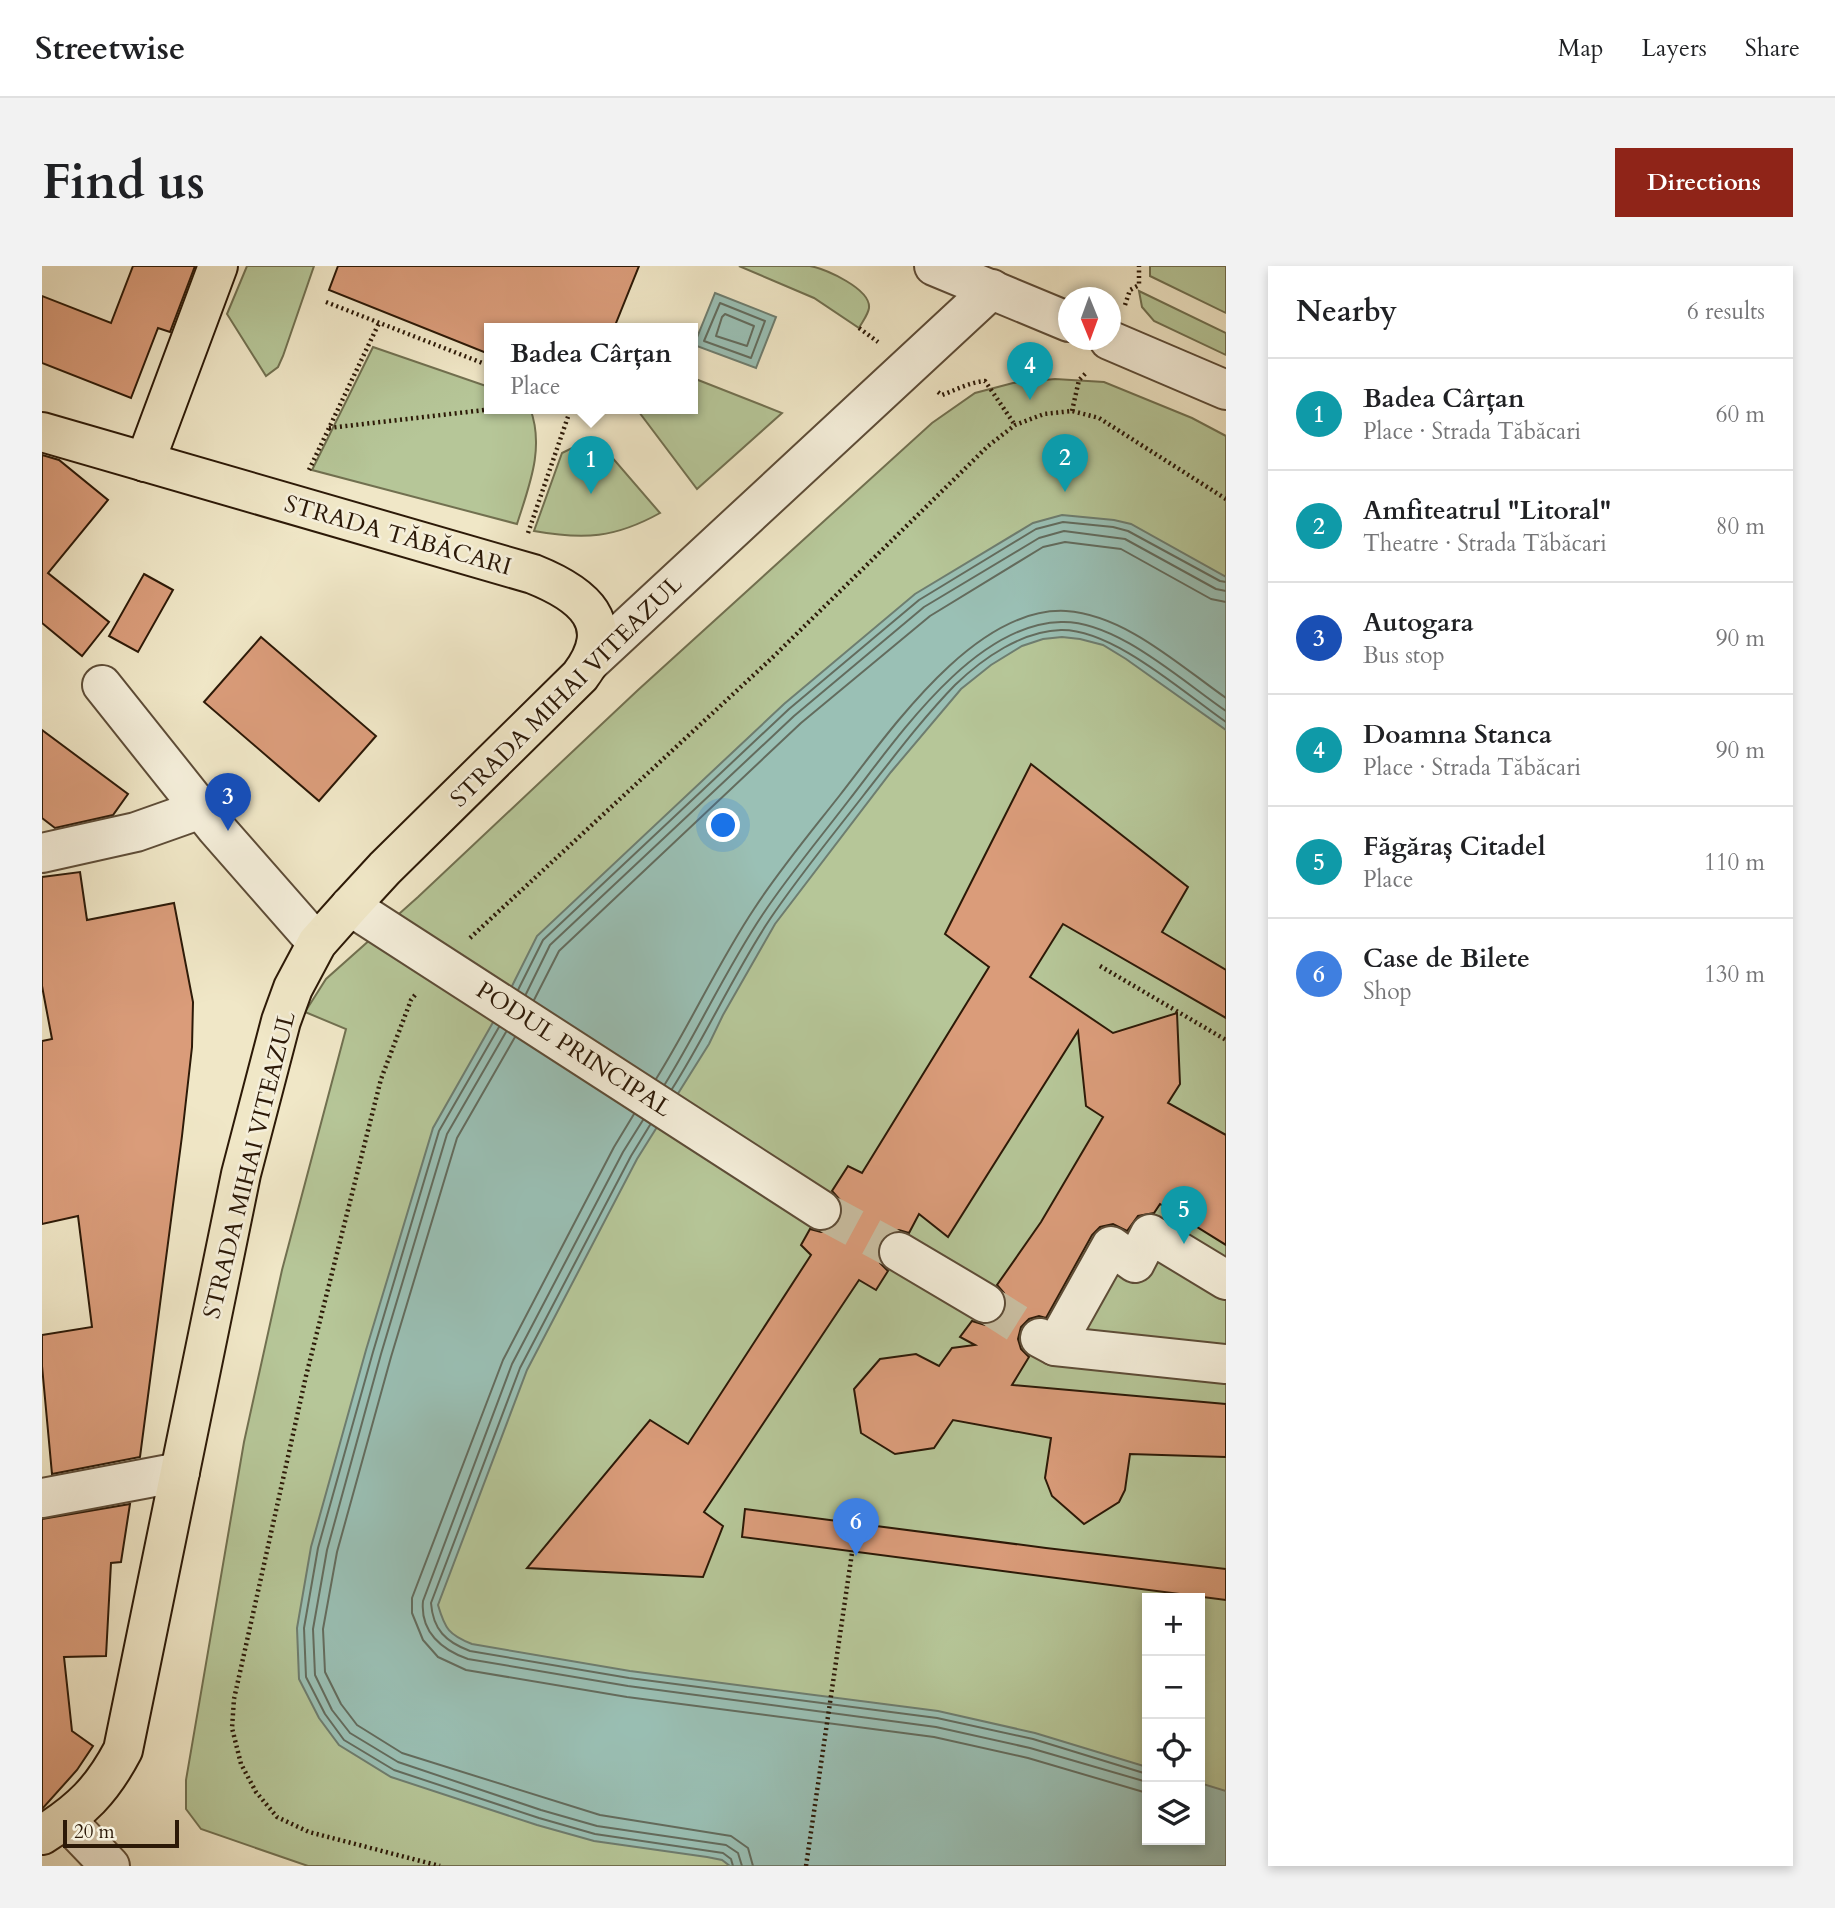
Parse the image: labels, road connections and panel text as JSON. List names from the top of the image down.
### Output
{
  "streets": {
    "main road": ["STRADA TĂBĂCARI", "STRADA MIHAI VITEAZUL"],
    "street": ["PODUL PRINCIPAL"]
  },
  "crossings": [
    ["STRADA TĂBĂCARI", "STRADA MIHAI VITEAZUL"],
    ["STRADA MIHAI VITEAZUL", "PODUL PRINCIPAL"]
  ],
  "scale_bar": "20 m",
  "north": "bottom",
  "page": {
    "header": "Streetwise",
    "nav": ["Map", "Layers", "Share"],
    "buttons": "Directions",
    "title": "Find us",
    "heading": ["Nearby", "6 results"],
    "popup": ["Badea Cârțan", "Place"],
    "pins": [
      "4",
      "2",
      "1",
      "3",
      "5",
      "6"
    ],
    "list": [
      {
        "mark": "1",
        "name": "Badea Cârțan",
        "note": "Place · Strada Tăbăcari",
        "value": "60 m"
      },
      {
        "mark": "2",
        "name": "Amfiteatrul \"Litoral\"",
        "note": "Theatre · Strada Tăbăcari",
        "value": "80 m"
      },
      {
        "mark": "3",
        "name": "Autogara",
        "note": "Bus stop",
        "value": "90 m"
      },
      {
        "mark": "4",
        "name": "Doamna Stanca",
        "note": "Place · Strada Tăbăcari",
        "value": "90 m"
      },
      {
        "mark": "5",
        "name": "Făgăraș Citadel",
        "note": "Place",
        "value": "110 m"
      },
      {
        "mark": "6",
        "name": "Case de Bilete",
        "note": "Shop",
        "value": "130 m"
      }
    ],
    "map_buttons": ["+", "−"],
    "scale": "20 m"
  }
}
